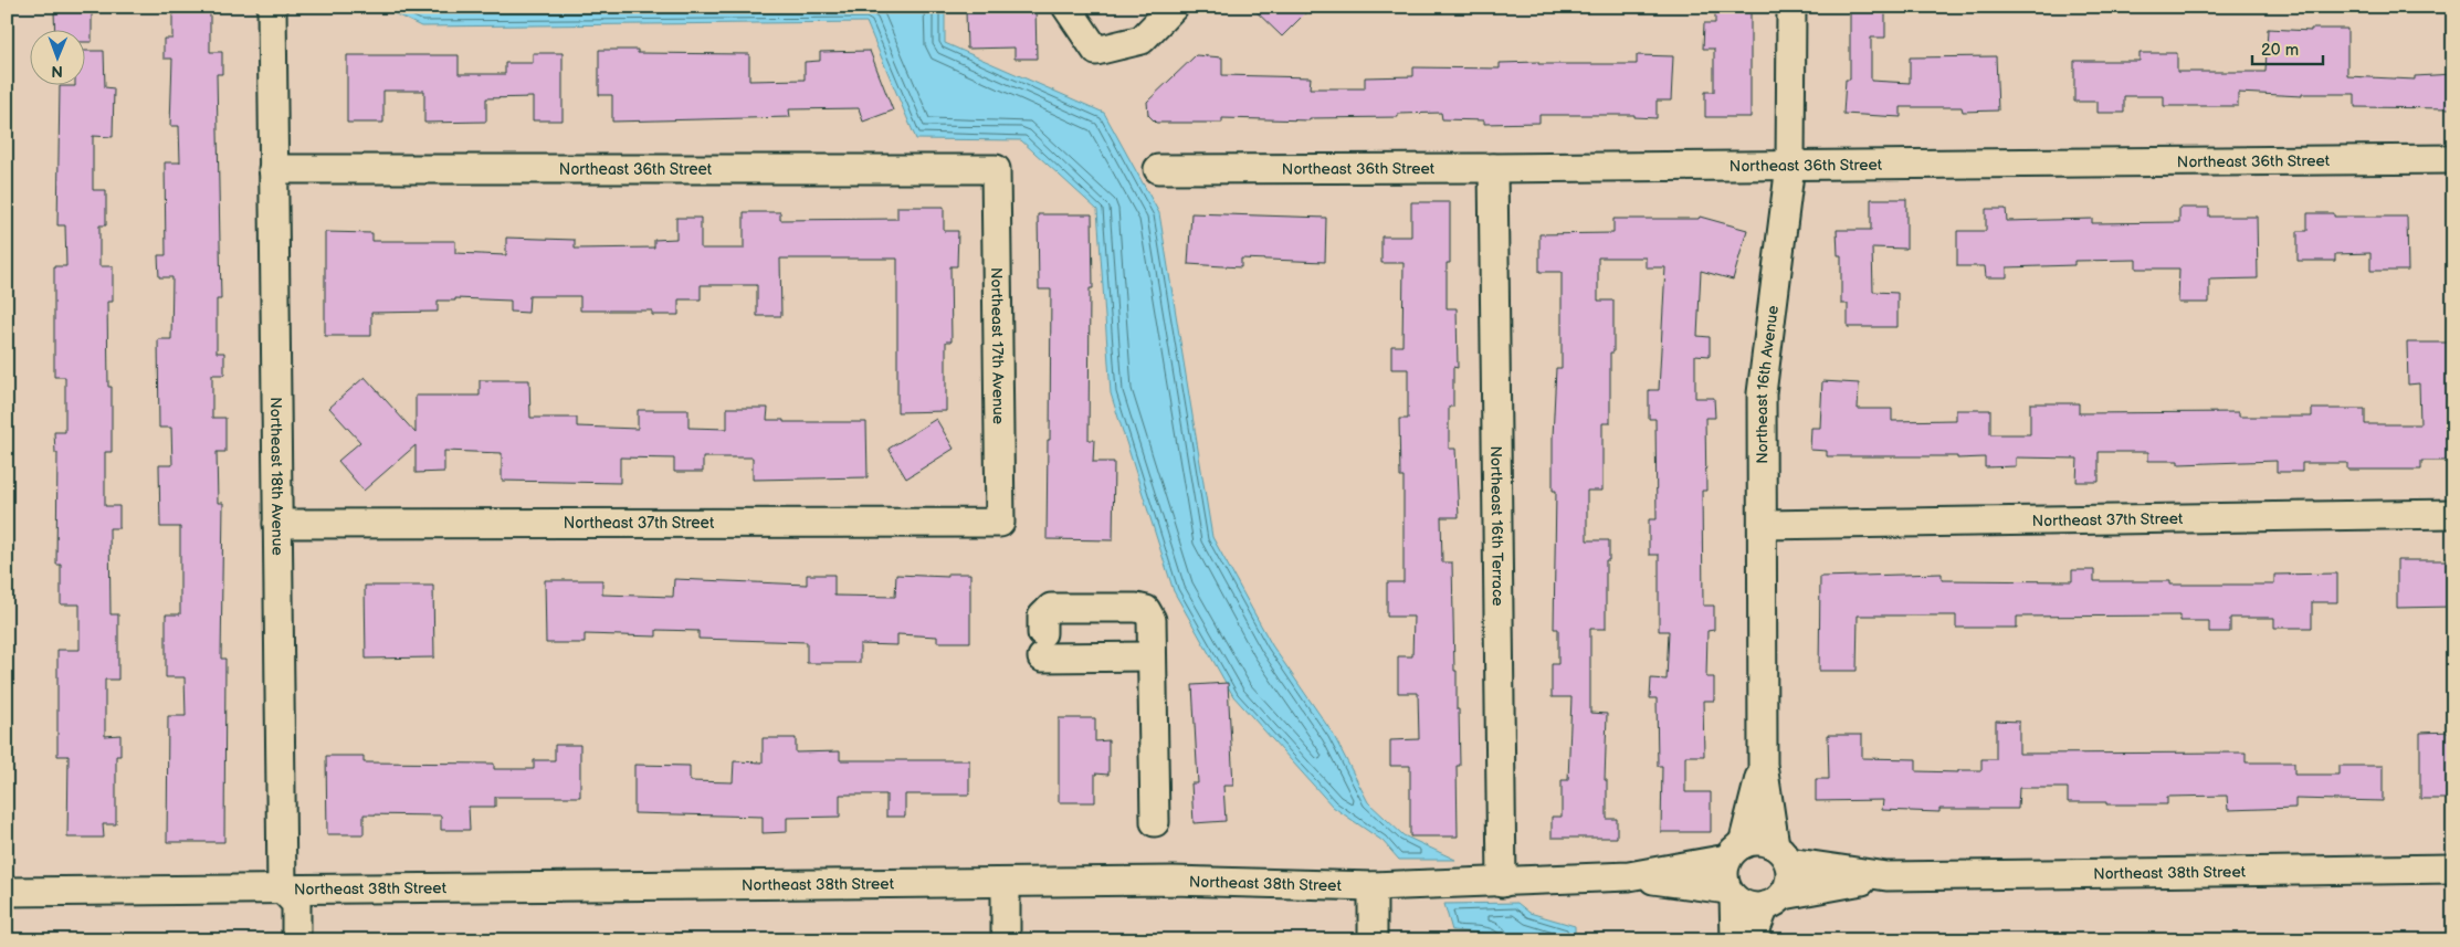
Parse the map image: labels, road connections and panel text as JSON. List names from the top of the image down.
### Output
{
  "streets": {
    "street": [
      "Northeast 36th Street",
      "Northeast 17th Avenue",
      "Northeast 16th Avenue",
      "Northeast 18th Avenue",
      "Northeast 37th Street",
      "Northeast 16th Terrace",
      "Northeast 38th Street"
    ]
  },
  "crossings": [
    ["Northeast 36th Street", "Northeast 17th Avenue"],
    ["Northeast 36th Street", "Northeast 16th Avenue"],
    ["Northeast 36th Street", "Northeast 18th Avenue"],
    ["Northeast 36th Street", "Northeast 16th Terrace"],
    ["Northeast 17th Avenue", "Northeast 37th Street"],
    ["Northeast 16th Avenue", "Northeast 37th Street"],
    ["Northeast 16th Avenue", "Northeast 38th Street"],
    ["Northeast 18th Avenue", "Northeast 37th Street"],
    ["Northeast 18th Avenue", "Northeast 38th Street"],
    ["Northeast 16th Terrace", "Northeast 38th Street"]
  ],
  "scale_bar": "20 m",
  "north": "bottom"
}
